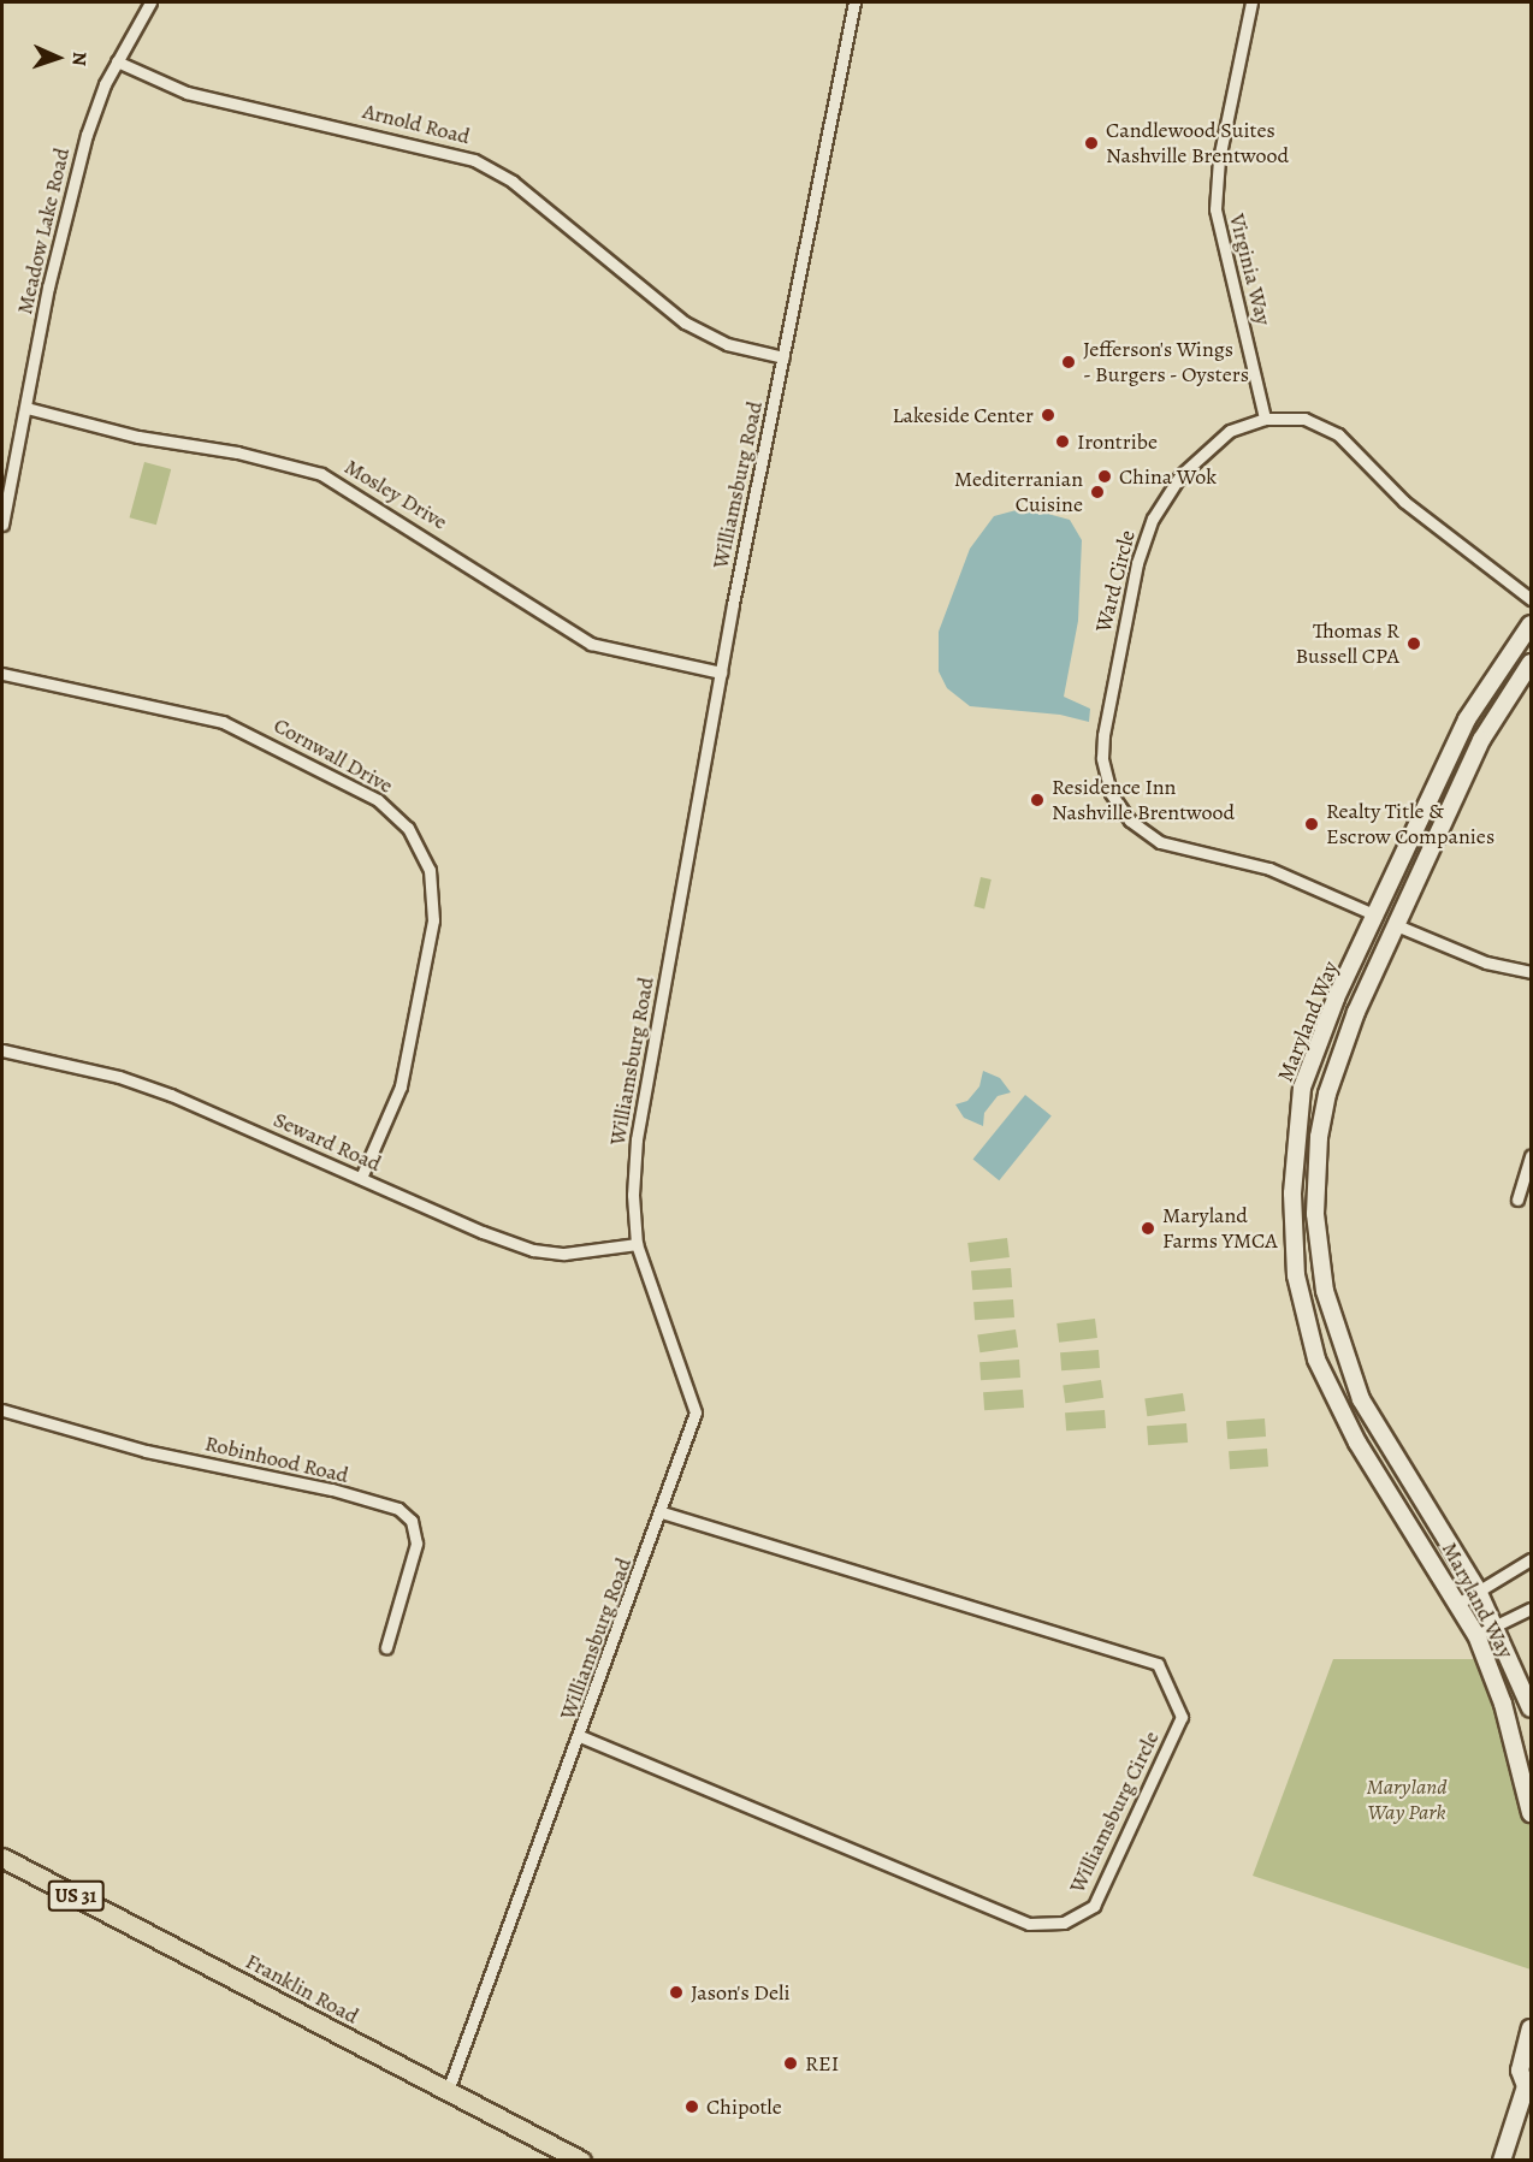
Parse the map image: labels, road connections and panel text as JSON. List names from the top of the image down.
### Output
{
  "streets": {
    "main road": ["Maryland Way", "US 31", "Franklin Road"],
    "street": [
      "Arnold Road",
      "Meadow Lake Road",
      "Virginia Way",
      "Williamsburg Road",
      "Mosley Drive",
      "Ward Circle",
      "Cornwall Drive",
      "Seward Road",
      "Robinhood Road",
      "Williamsburg Circle"
    ]
  },
  "crossings": [
    ["Arnold Road", "Meadow Lake Road"],
    ["Arnold Road", "Williamsburg Road"],
    ["Meadow Lake Road", "Mosley Drive"],
    ["Virginia Way", "Ward Circle"],
    ["Williamsburg Road", "Mosley Drive"],
    ["Williamsburg Road", "Seward Road"],
    ["Williamsburg Road", "Williamsburg Circle"],
    ["Williamsburg Road", "Franklin Road"],
    ["Ward Circle", "Maryland Way"],
    ["Cornwall Drive", "Seward Road"]
  ],
  "parks": ["Maryland Way Park"],
  "places": [
    "Candlewood Suites Nashville Brentwood",
    "Jefferson's Wings - Burgers - Oysters",
    "Lakeside Center",
    "Irontribe",
    "China Wok",
    "Mediterranian Cuisine",
    "Thomas R Bussell CPA",
    "Residence Inn Nashville Brentwood",
    "Realty Title & Escrow Companies",
    "Maryland Farms YMCA",
    "Jason's Deli",
    "REI",
    "Chipotle"
  ],
  "north": "right"
}
